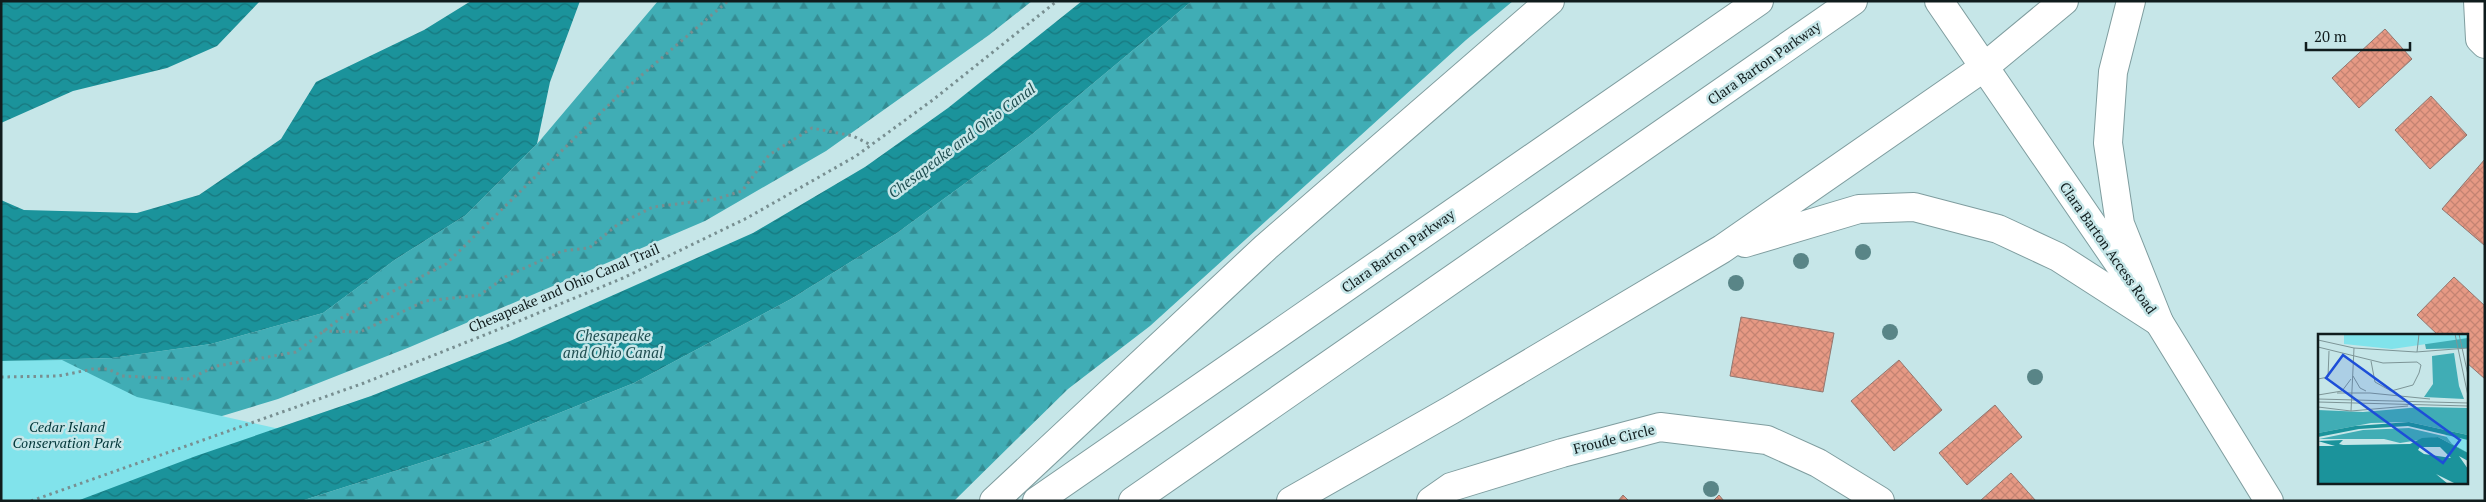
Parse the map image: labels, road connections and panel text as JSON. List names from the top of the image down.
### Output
{
  "streets": {
    "main road": ["Clara Barton Parkway", "Clara Barton Access Road", "Froude Circle"],
    "path": ["Chesapeake and Ohio Canal Trail"]
  },
  "water": ["Chesapeake and Ohio Canal"],
  "parks": ["Cedar Island Conservation Park"],
  "scale_bar": "20 m"
}
